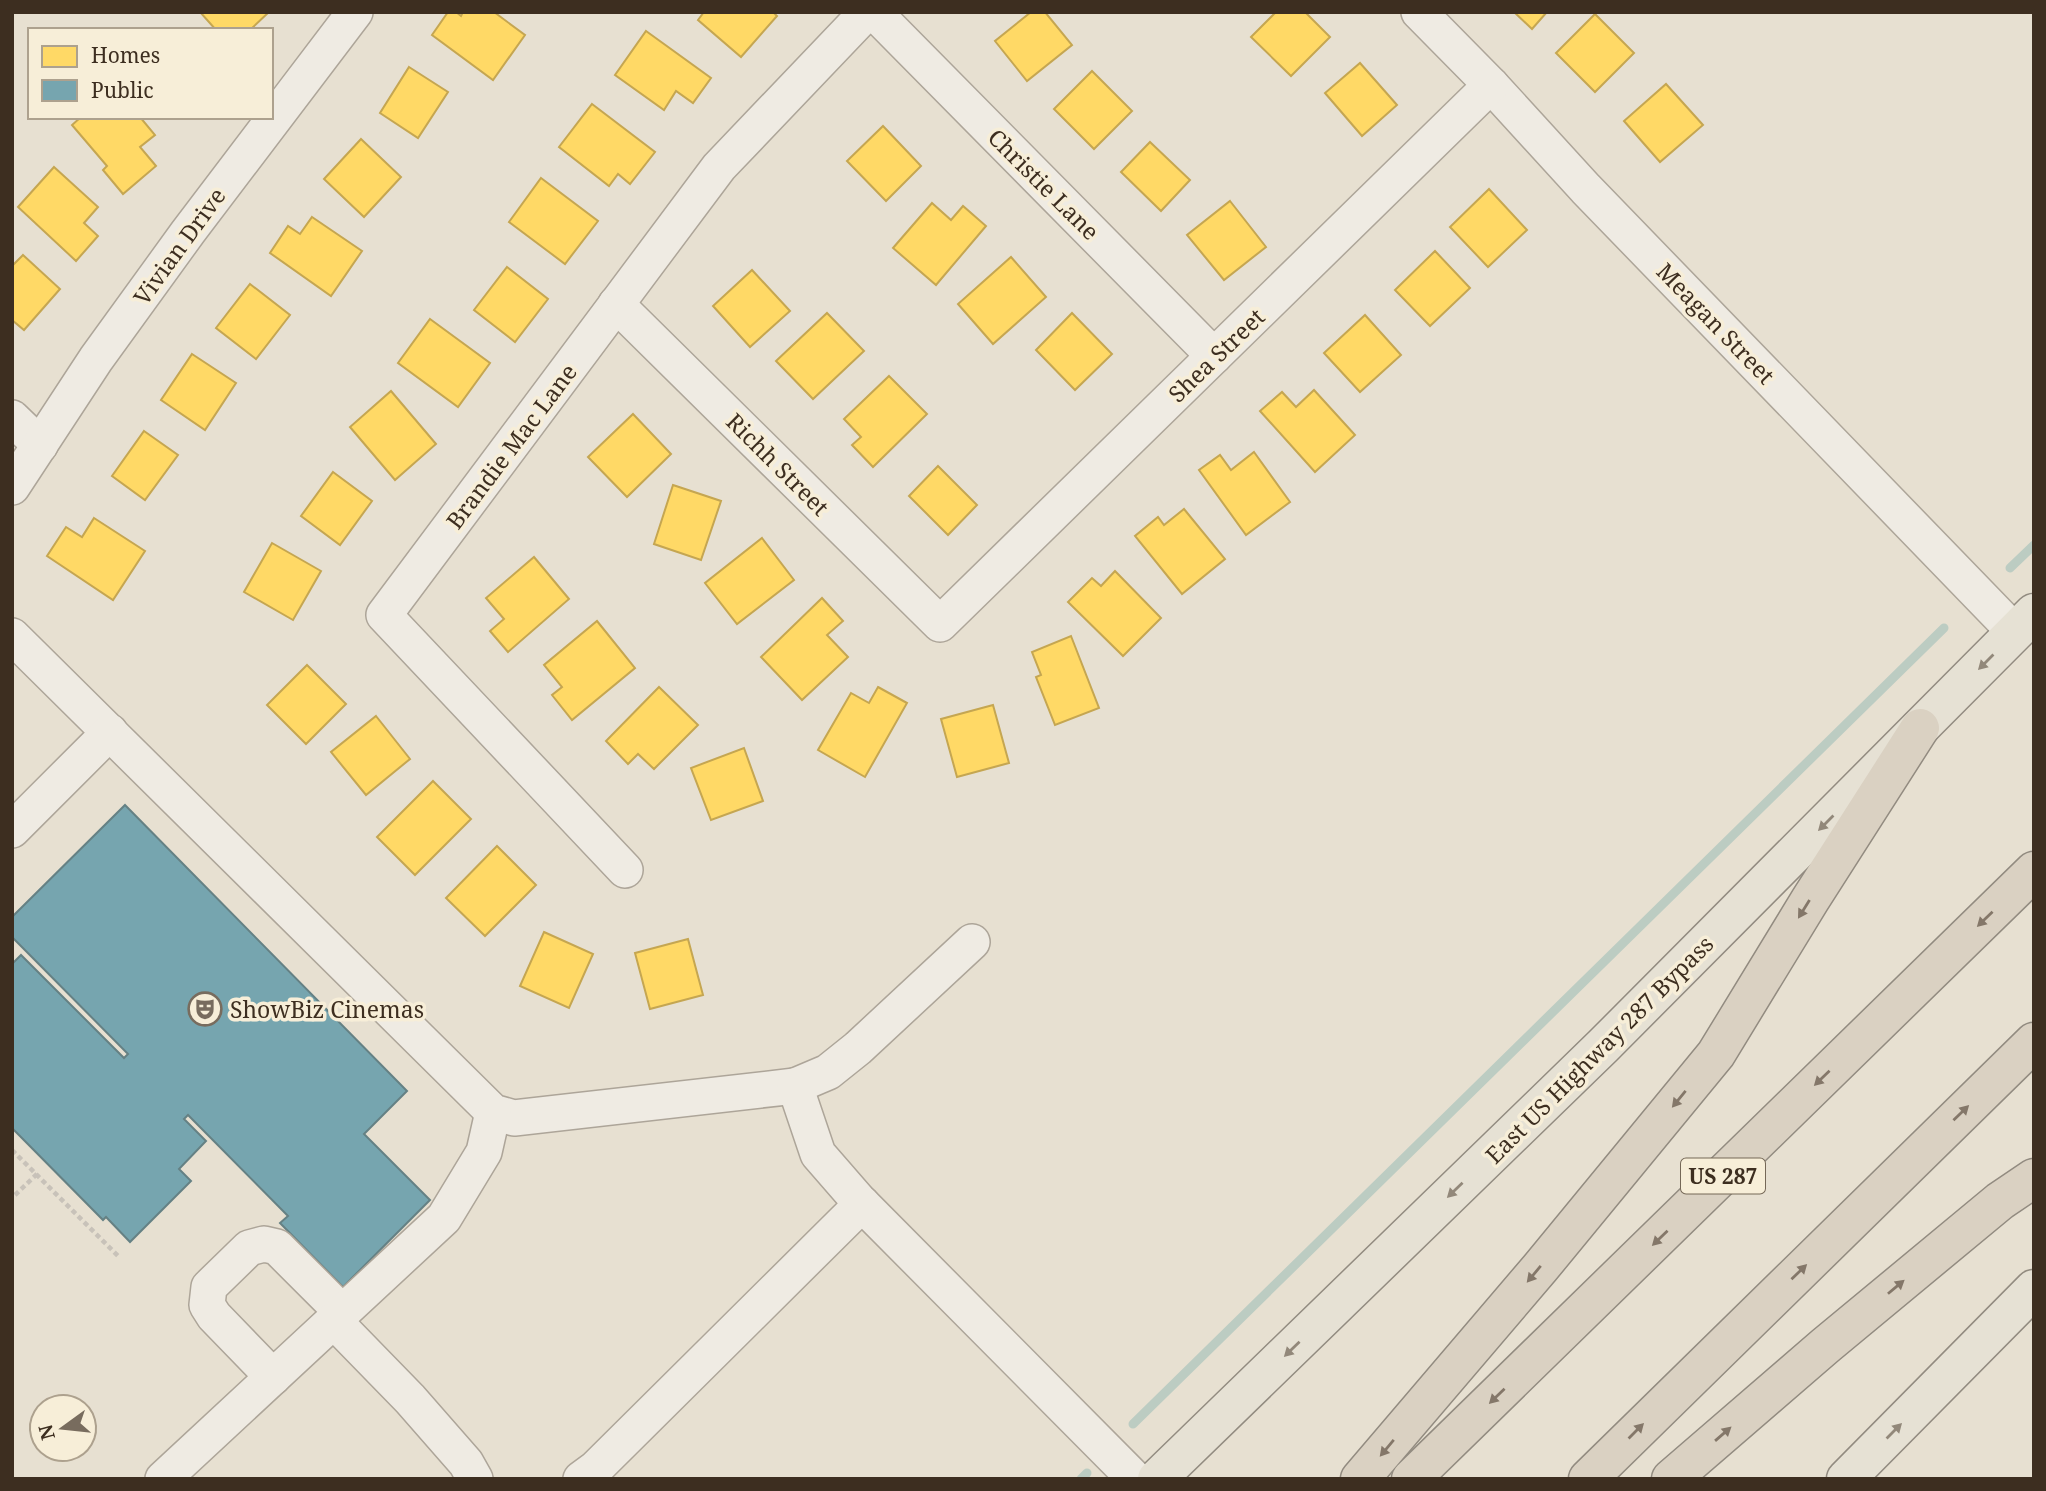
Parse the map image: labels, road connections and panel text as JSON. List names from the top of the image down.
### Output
{
  "streets": {
    "highway": ["US 287"],
    "main road": ["East US Highway 287 Bypass"],
    "street": [
      "Christie Lane",
      "Vivian Drive",
      "Meagan Street",
      "Shea Street",
      "Brandie Mac Lane",
      "Richh Street"
    ]
  },
  "crossings": [
    ["Christie Lane", "Shea Street"],
    ["Meagan Street", "Shea Street"],
    ["Meagan Street", "East US Highway 287 Bypass"],
    ["Shea Street", "Richh Street"],
    ["Brandie Mac Lane", "Richh Street"]
  ],
  "one_way": ["East US Highway 287 Bypass"],
  "places": {
    "theatre": ["ShowBiz Cinemas"]
  },
  "legend": ["Homes", "Public"],
  "north": "left"
}
